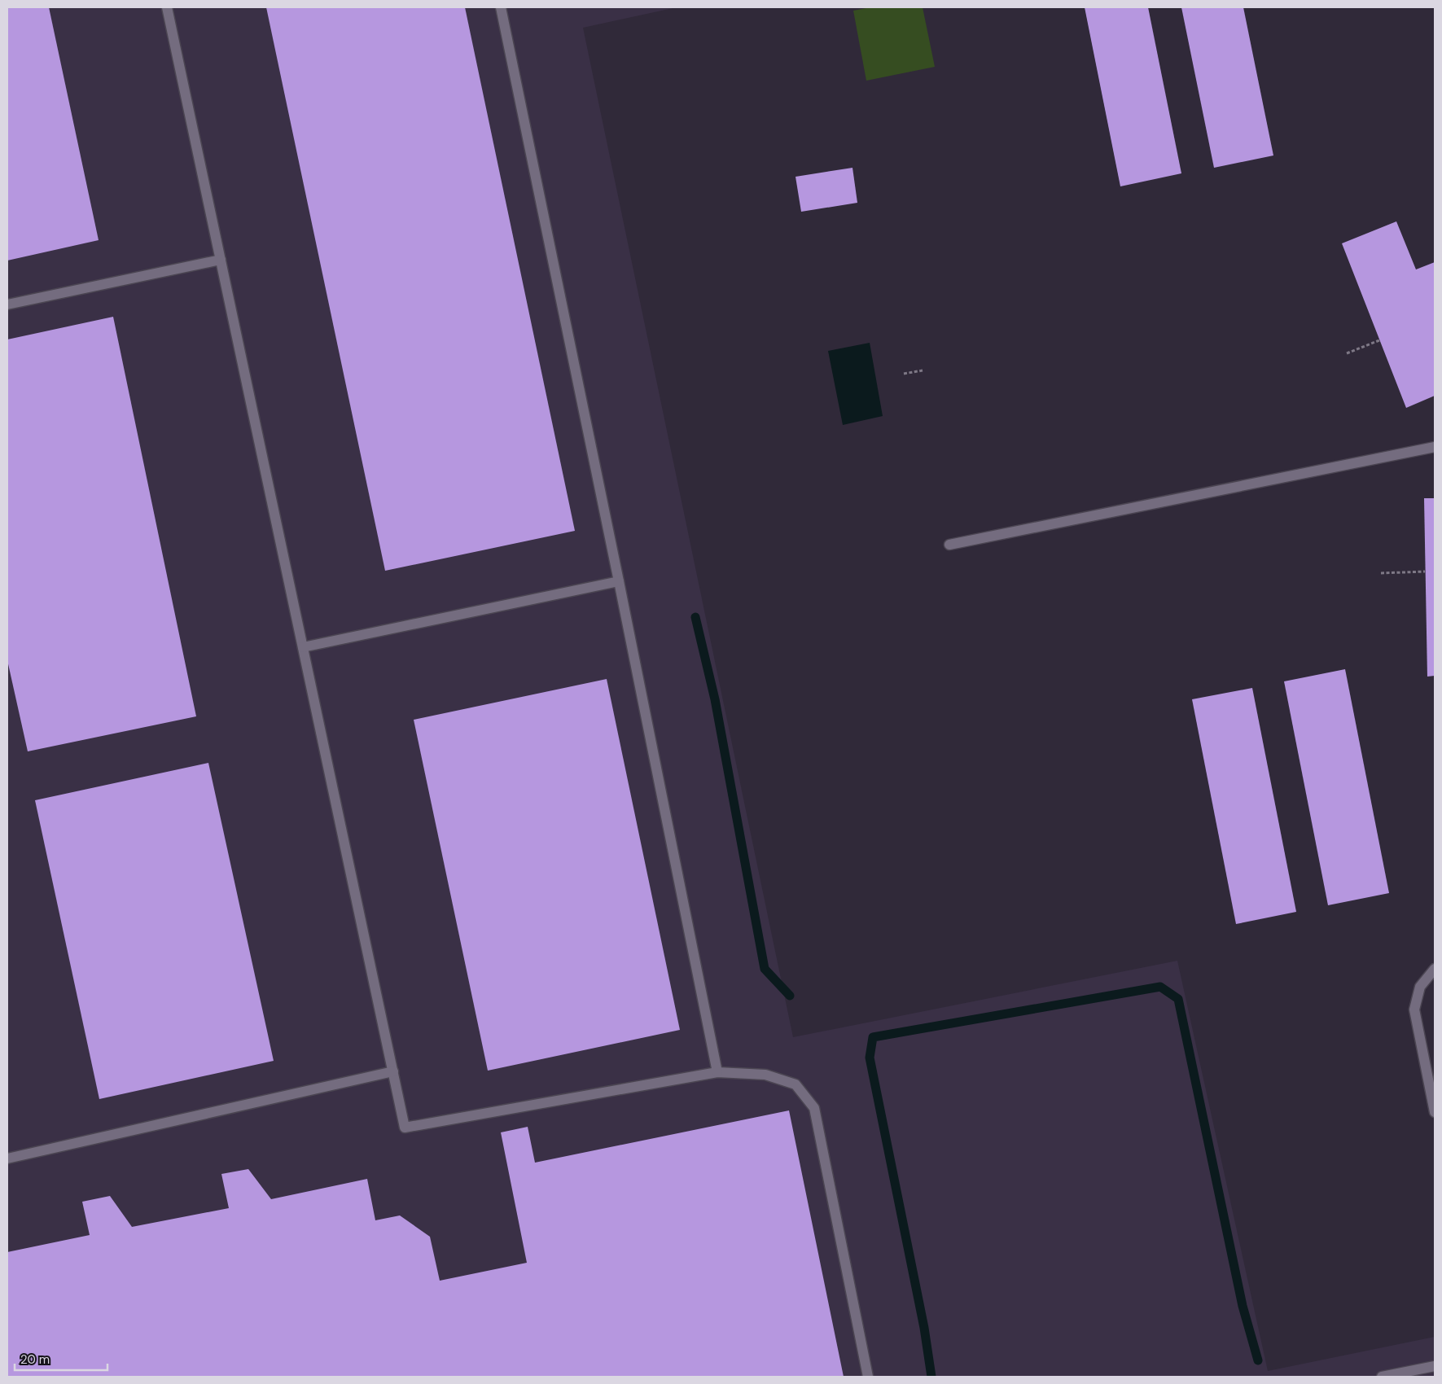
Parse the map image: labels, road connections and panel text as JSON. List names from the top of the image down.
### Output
{
  "scale_bar": "20 m"
}
